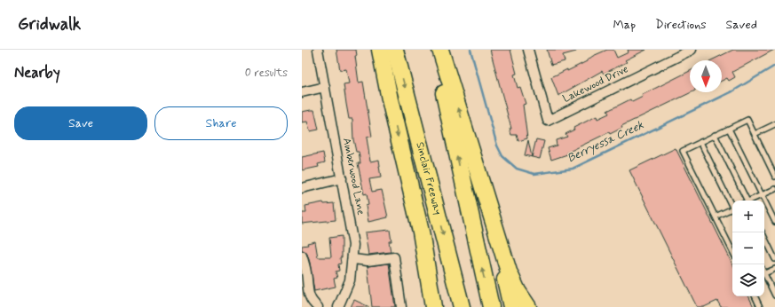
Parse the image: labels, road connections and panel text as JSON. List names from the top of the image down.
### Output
{
  "streets": {
    "highway": ["Sinclair Freeway"],
    "street": ["Lakewood Drive", "Amberwood Lane"]
  },
  "water": ["Berryessa Creek"],
  "north": "bottom",
  "page": {
    "header": "Gridwalk",
    "nav": ["Map", "Directions", "Saved"],
    "heading": ["Nearby", "0 results"],
    "buttons": ["Save", "Share"],
    "map_buttons": ["+", "−"]
  }
}
